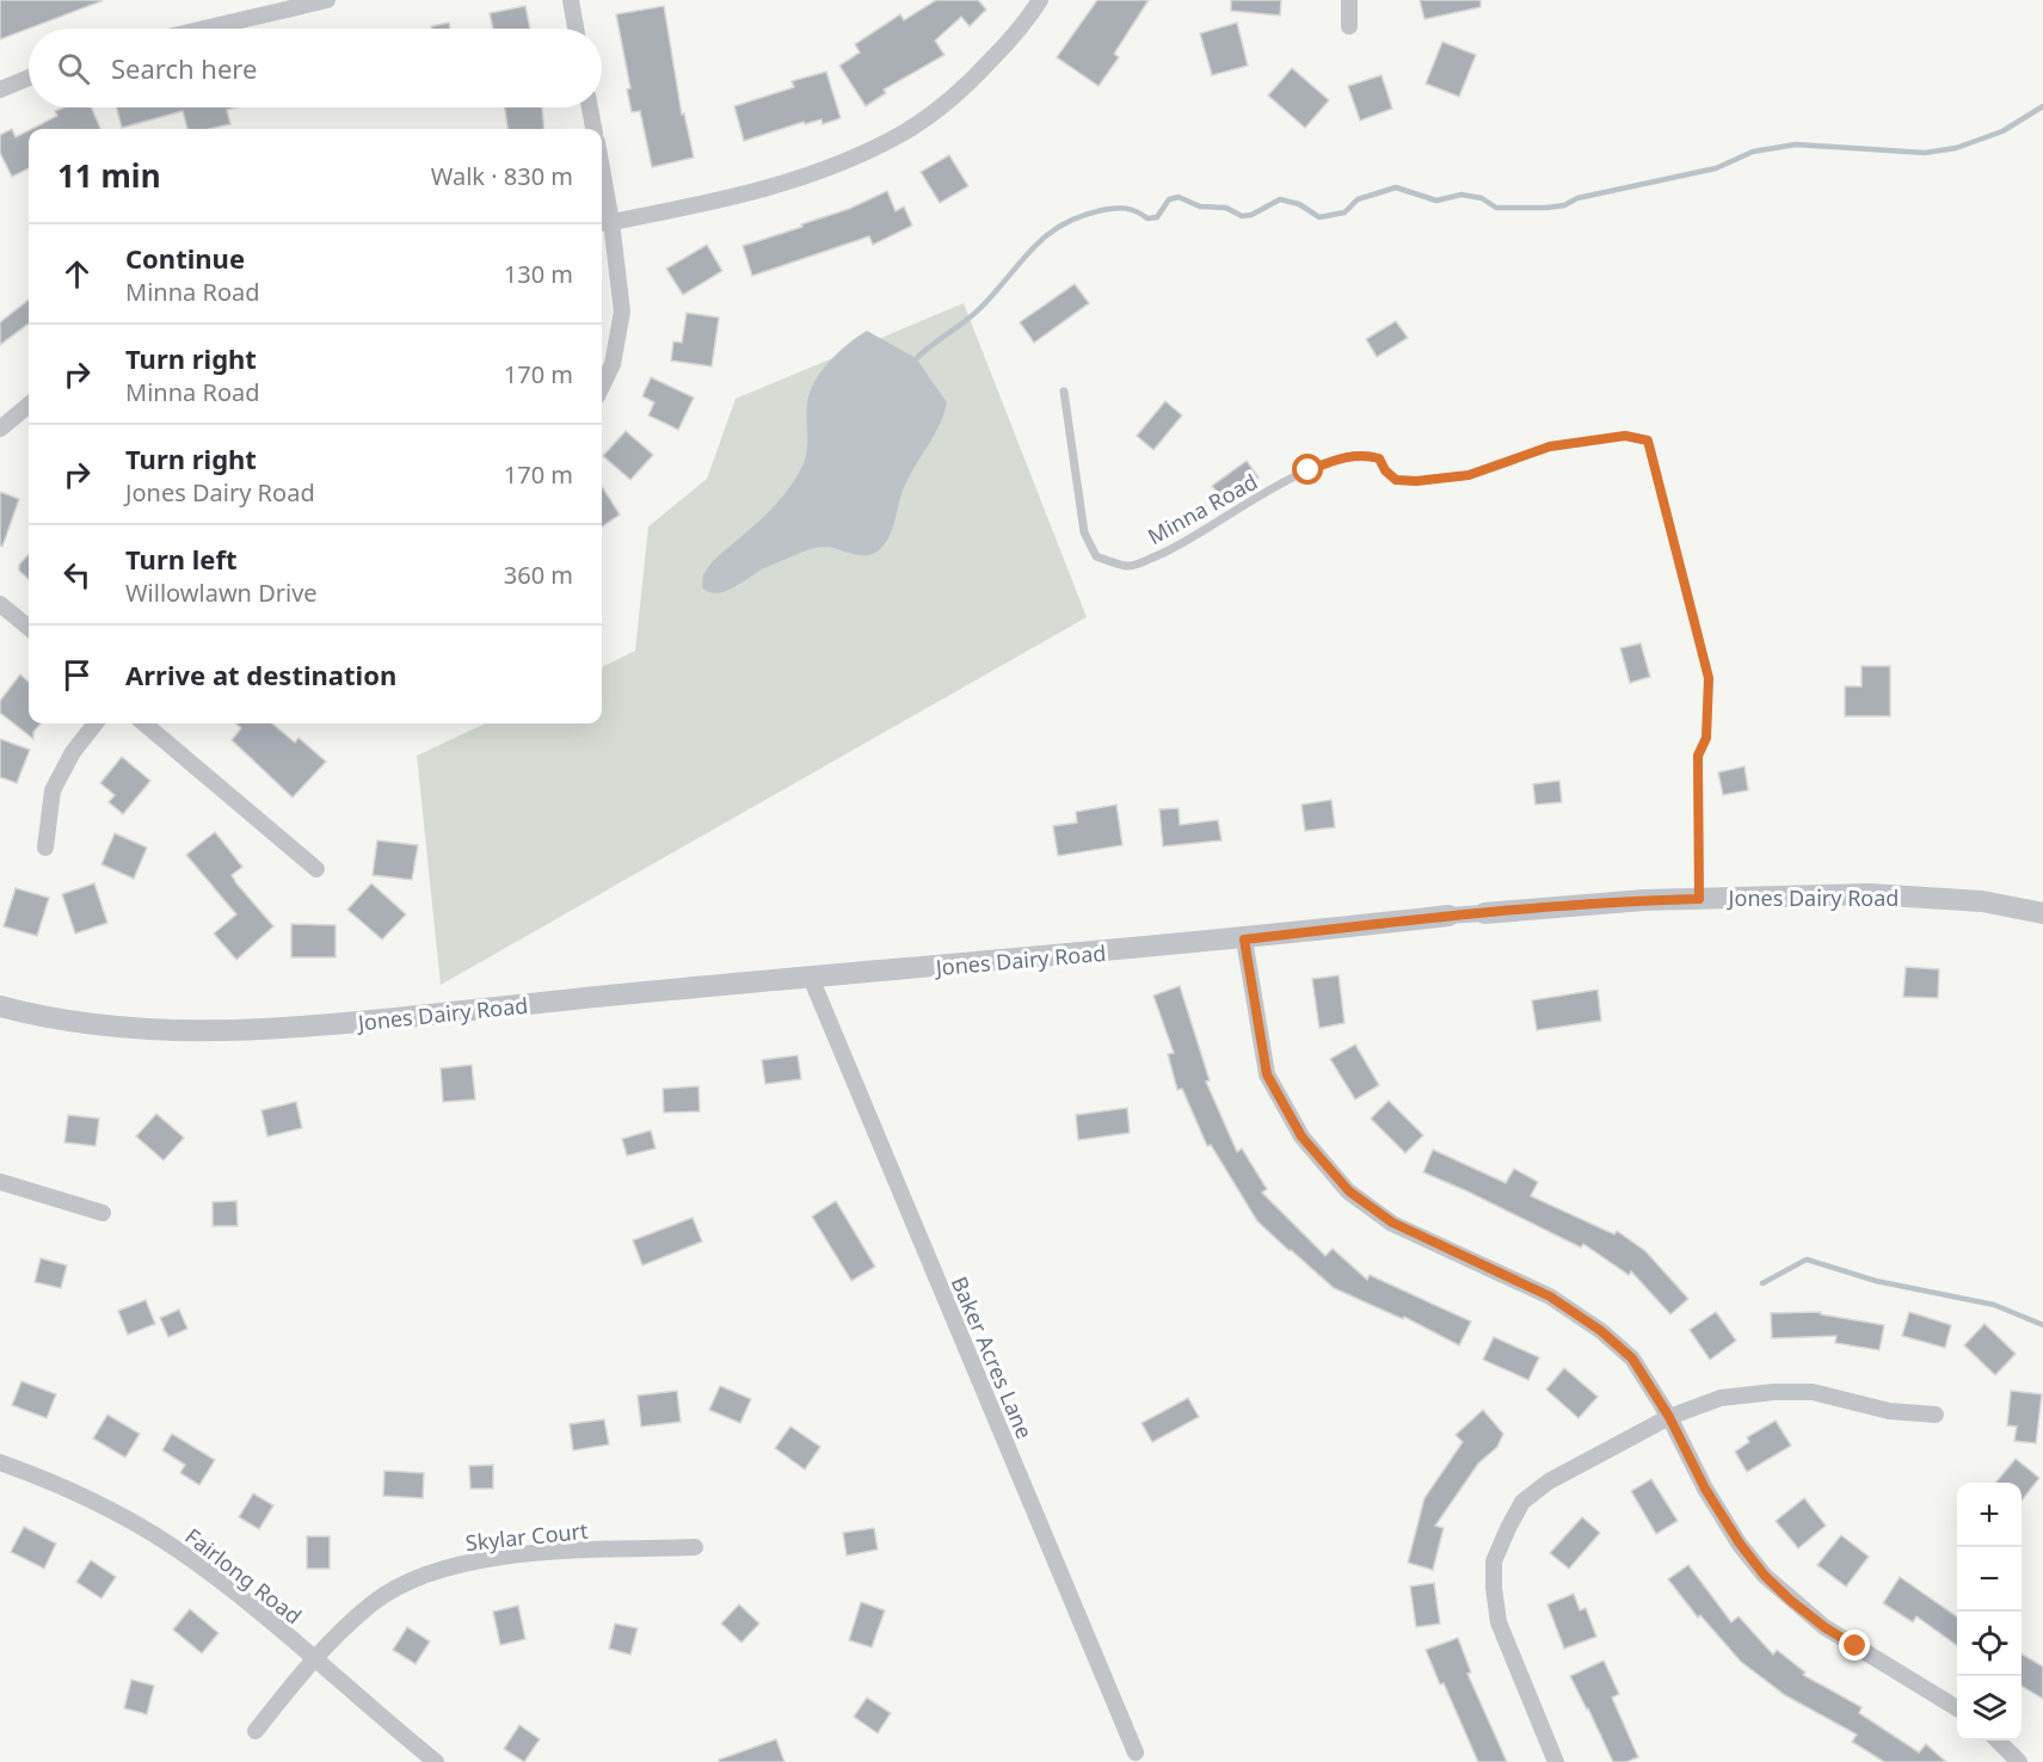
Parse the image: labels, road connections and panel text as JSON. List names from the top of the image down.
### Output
{
  "streets": {
    "street": [
      "Jones Dairy Road",
      "Baker Acres Lane",
      "Skylar Court",
      "Fairlong Road"
    ],
    "lane": ["Minna Road"]
  },
  "crossings": [
    ["Minna Road", "Jones Dairy Road"],
    ["Jones Dairy Road", "Baker Acres Lane"],
    ["Skylar Court", "Fairlong Road"]
  ],
  "page": {
    "search": "Search here",
    "heading": ["11 min", "Walk · 830 m"],
    "list": [
      ["Continue", "Minna Road", "130 m"],
      ["Turn right", "Minna Road", "170 m"],
      ["Turn right", "Jones Dairy Road", "170 m"],
      ["Turn left", "Willowlawn Drive", "360 m"],
      "Arrive at destination"
    ],
    "map_buttons": ["+", "−"]
  }
}
